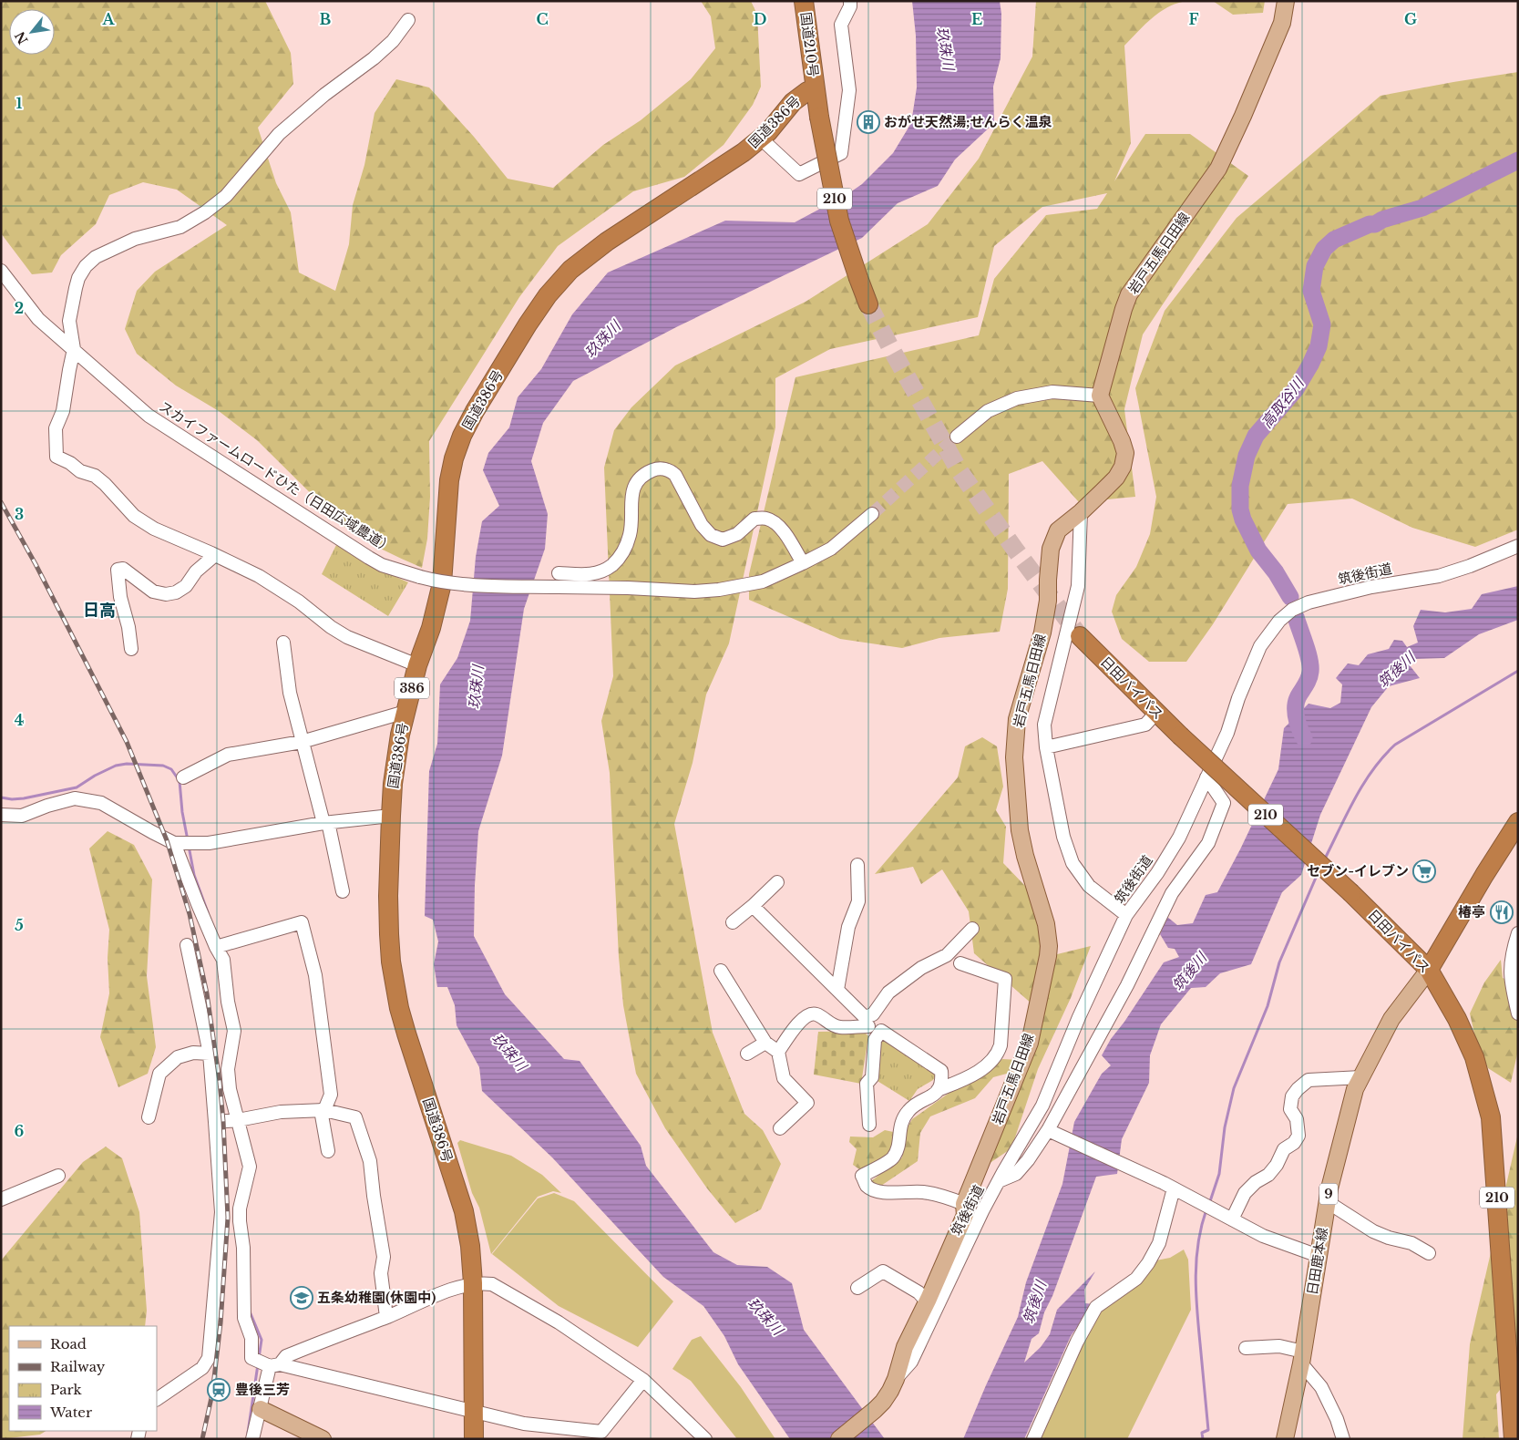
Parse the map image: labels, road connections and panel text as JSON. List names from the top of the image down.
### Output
{
  "streets": {
    "highway": [
      "国道210号",
      "国道386号",
      "210",
      "386",
      "日田バイパス"
    ],
    "main road": ["岩戸五馬日田線", "9", "日田鹿本線"],
    "street": ["スカイファームロードひた（日田広域農道）", "筑後街道"]
  },
  "crossings": [
    ["国道210号", "国道386号"],
    ["国道210号", "210"],
    ["国道386号", "210"],
    ["岩戸五馬日田線", "筑後街道"],
    ["日田バイパス", "日田鹿本線"]
  ],
  "districts": ["日高"],
  "water": ["玖珠川", "高取谷川", "筑後川"],
  "places": {
    "building": ["おがせ天然湯;せんらく温泉"],
    "supermarket": ["セブン-イレブン"],
    "restaurant": ["椿亭"],
    "school or university": ["五条幼稚園(休園中)"],
    "station": ["豊後三芳"]
  },
  "legend": [
    "Road",
    "Railway",
    "Park",
    "Water"
  ],
  "north": "bottom left",
  "grid": {
    "columns": [
      "A",
      "B",
      "C",
      "D",
      "E",
      "F",
      "G"
    ],
    "rows": [
      "1",
      "2",
      "3",
      "4",
      "5",
      "6"
    ]
  }
}
